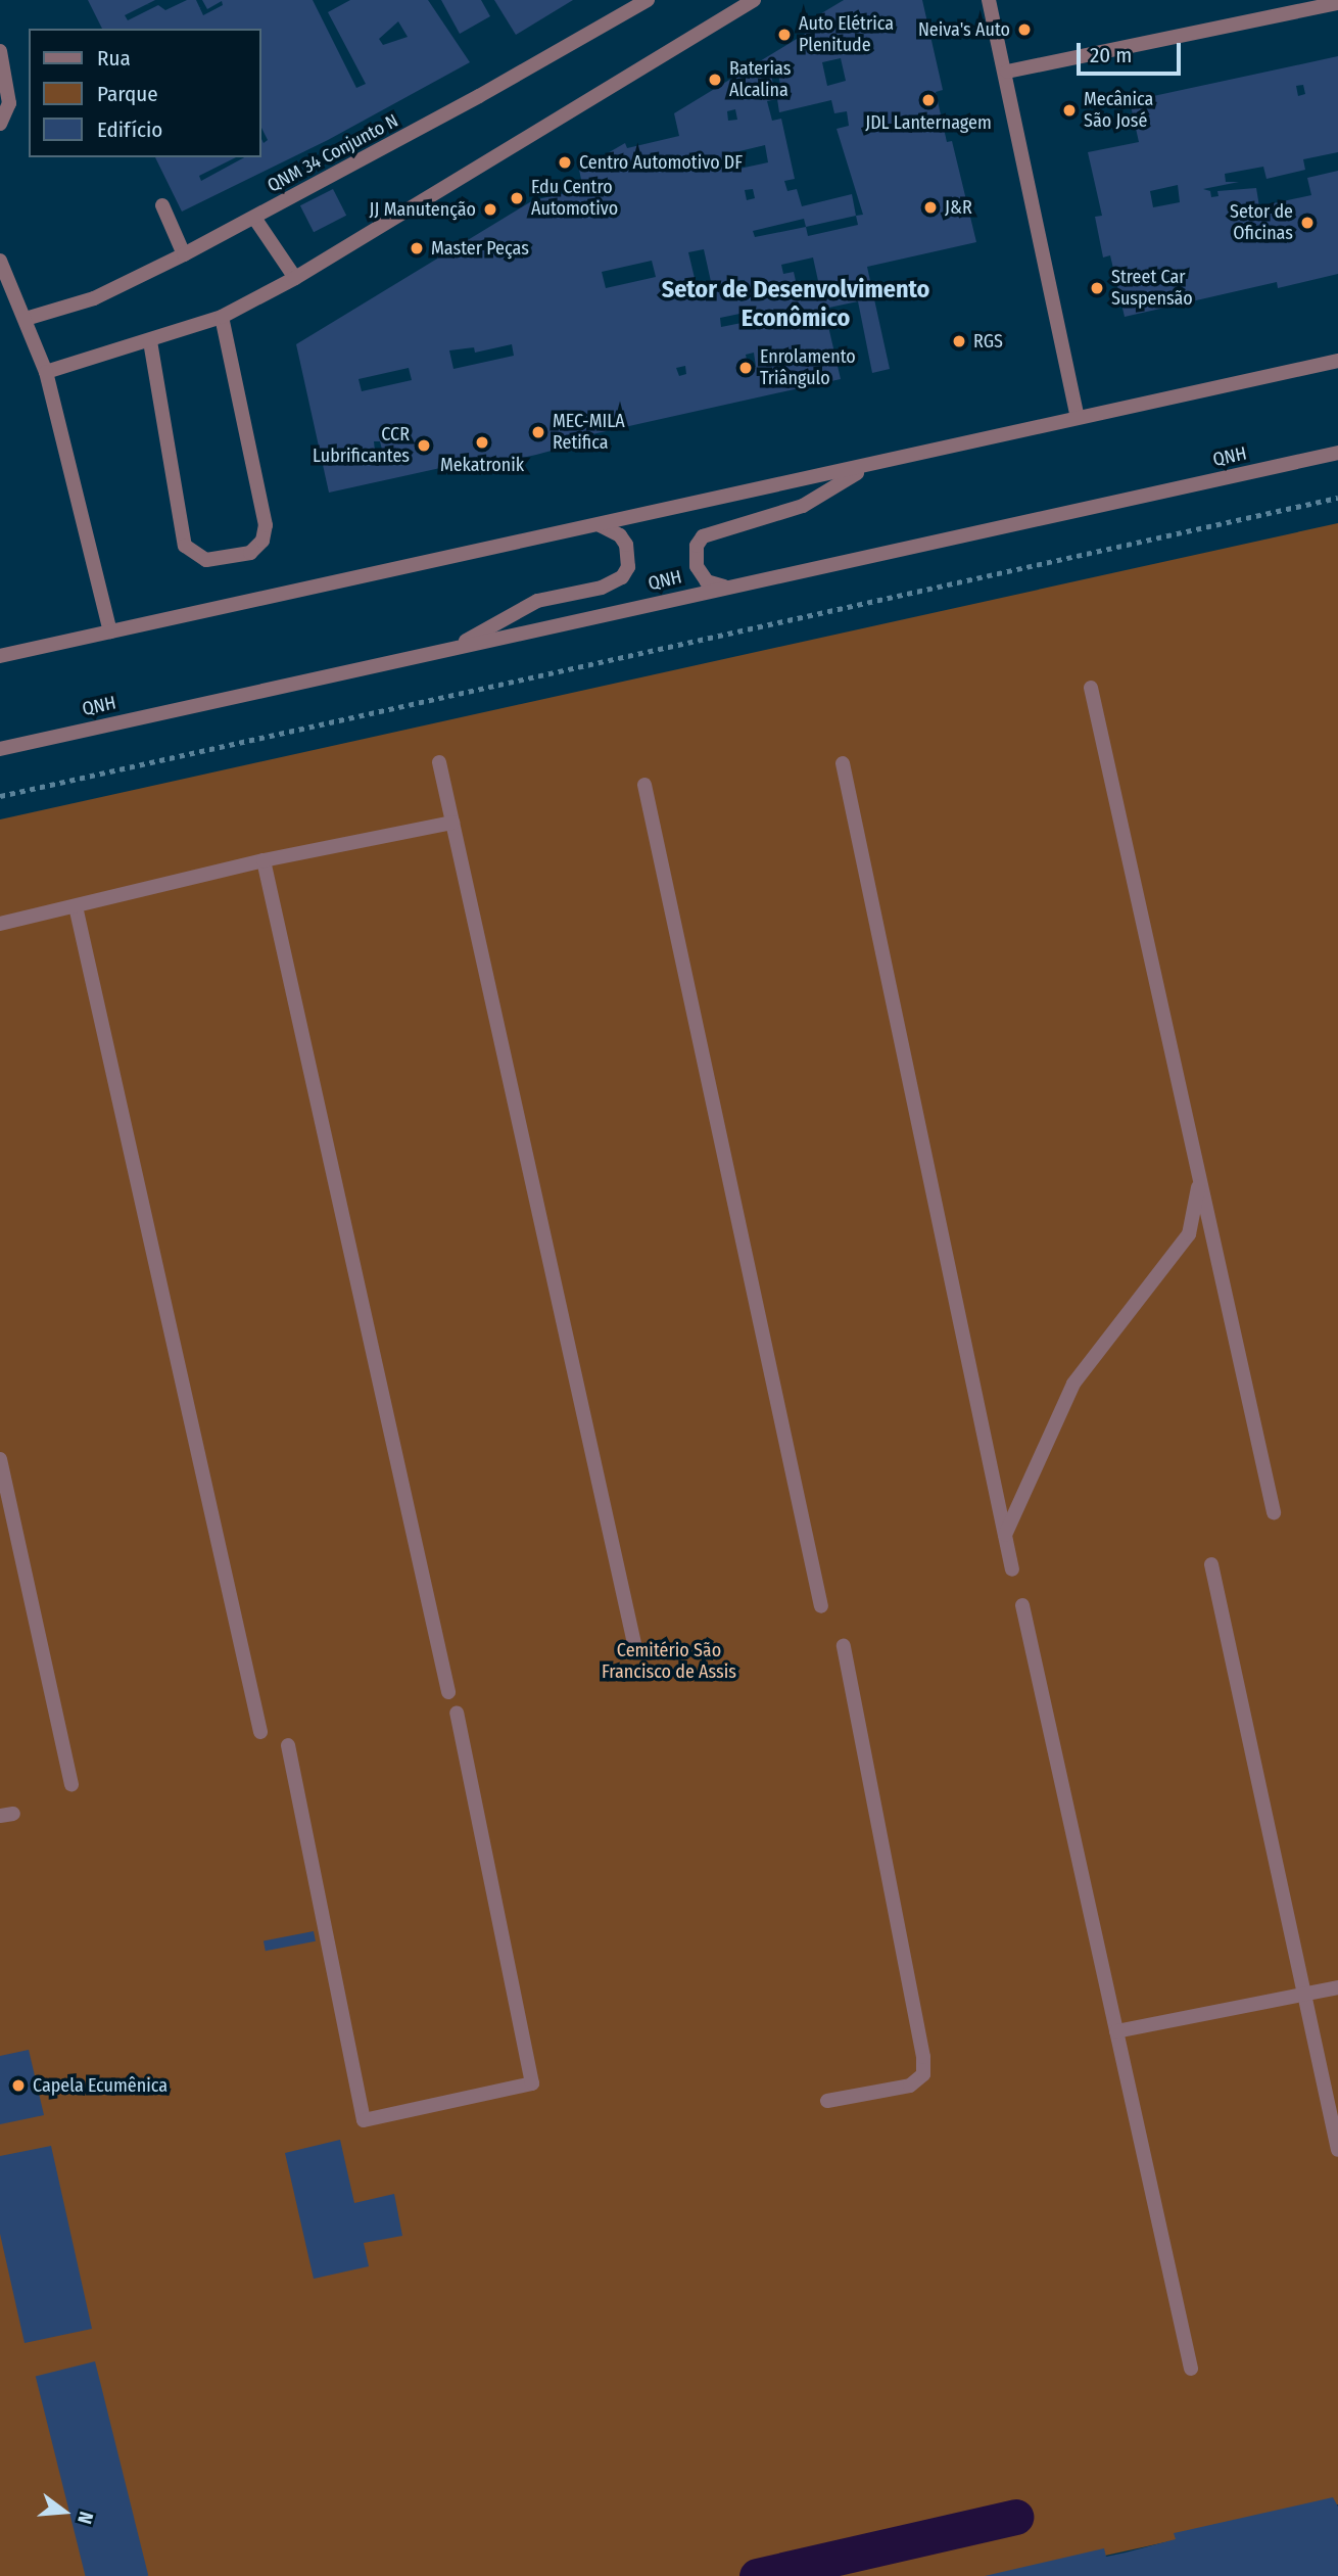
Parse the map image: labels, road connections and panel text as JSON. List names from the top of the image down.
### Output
{
  "streets": {
    "street": ["QNM 34 Conjunto N", "QNH"]
  },
  "districts": ["Setor de Desenvolvimento Econômico"],
  "parks": ["Cemitério São Francisco de Assis"],
  "places": [
    "Neiva's Auto",
    "Auto Elétrica Plenitude",
    "Baterias Alcalina",
    "JDL Lanternagem",
    "Mecânica São José",
    "Centro Automotivo DF",
    "Edu Centro Automotivo",
    "J&R",
    "JJ Manutenção",
    "Setor de Oficinas",
    "Master Peças",
    "Street Car Suspensão",
    "RGS",
    "Enrolamento Triângulo",
    "MEC-MILA Retifica",
    "Mekatronik",
    "CCR Lubrificantes",
    "Capela Ecumênica"
  ],
  "legend": ["Rua", "Parque", "Edifício"],
  "scale_bar": "20 m",
  "north": "right"
}
